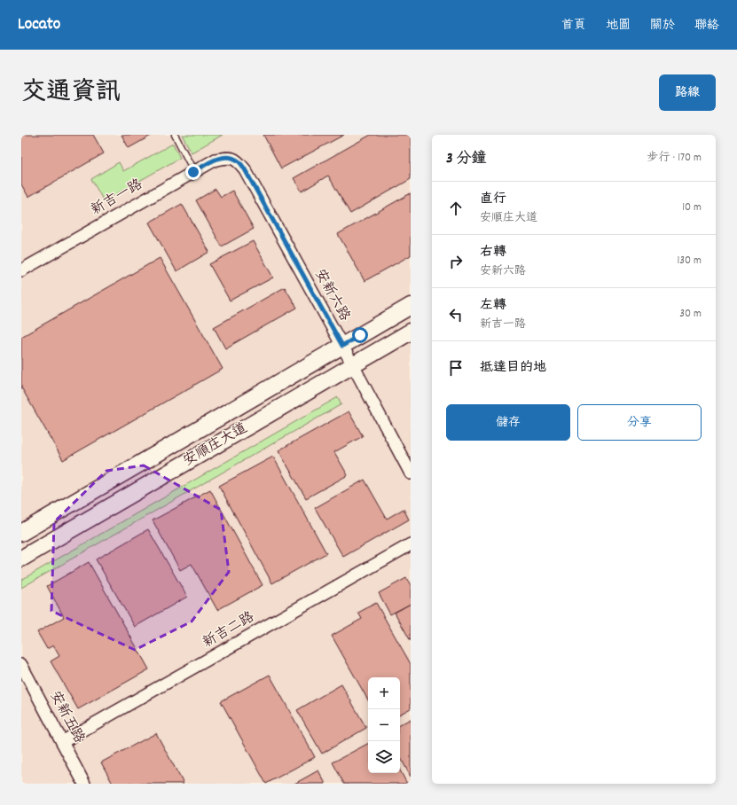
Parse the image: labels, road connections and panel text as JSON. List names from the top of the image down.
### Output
{
  "streets": {
    "street": [
      "新吉一路",
      "安新六路",
      "安順庄大道",
      "新吉二路",
      "安新五路"
    ]
  },
  "crossings": [
    ["新吉一路", "安新六路"],
    ["安新六路", "安順庄大道"],
    ["新吉二路", "安新五路"]
  ],
  "page": {
    "header": "Locato",
    "nav": [
      "首頁",
      "地圖",
      "關於",
      "聯絡"
    ],
    "title": "交通資訊",
    "buttons": [
      "路線",
      ["儲存", "分享"]
    ],
    "heading": ["3 分鐘", "步行 · 170 m"],
    "list": [
      ["直行", "安順庄大道", "10 m"],
      ["右轉", "安新六路", "130 m"],
      ["左轉", "新吉一路", "30 m"],
      "抵達目的地"
    ],
    "map_buttons": ["+", "−"]
  }
}
